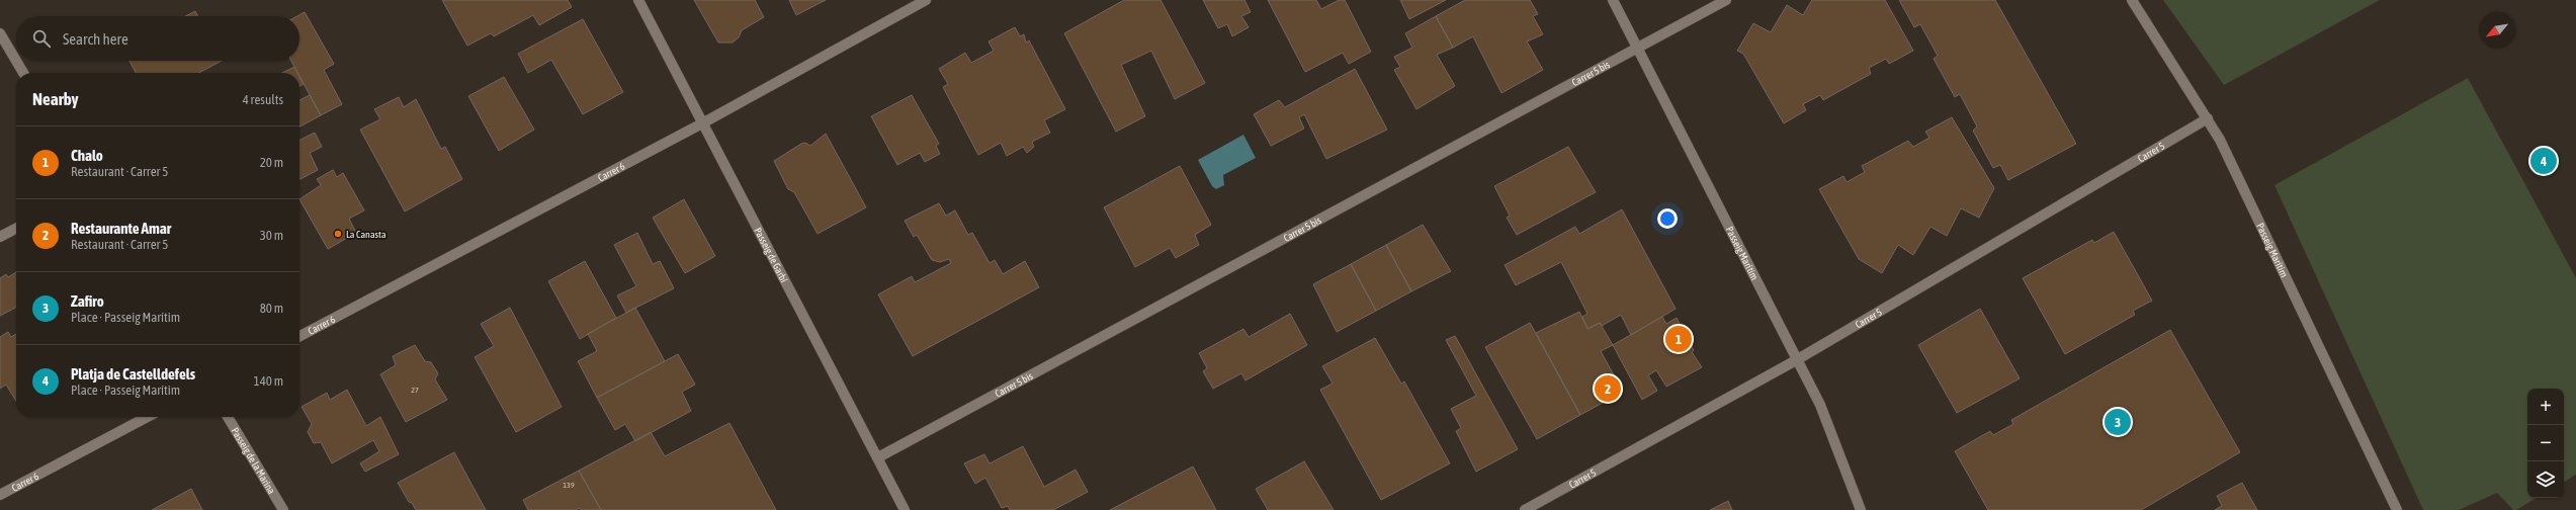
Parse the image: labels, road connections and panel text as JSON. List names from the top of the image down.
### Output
{
  "streets": {
    "street": [
      "Carrer 5 bis",
      "Carrer 5",
      "Carrer 6",
      "Passeig Marítim",
      "Passeig de Garbí",
      "Passeig de la Marina"
    ]
  },
  "crossings": [
    ["Carrer 5 bis", "Passeig Marítim"],
    ["Carrer 5 bis", "Passeig de Garbí"],
    ["Carrer 5", "Passeig Marítim"],
    ["Carrer 6", "Passeig de Garbí"]
  ],
  "places": ["La Canasta"],
  "house_numbers": ["27", "139"],
  "north": "bottom left",
  "page": {
    "search": "Search here",
    "heading": ["Nearby", "4 results"],
    "list": [
      {
        "mark": "1",
        "name": "Chalo",
        "note": "Restaurant · Carrer 5",
        "value": "20 m"
      },
      {
        "mark": "2",
        "name": "Restaurante Amar",
        "note": "Restaurant · Carrer 5",
        "value": "30 m"
      },
      {
        "mark": "3",
        "name": "Zafiro",
        "note": "Place · Passeig Marítim",
        "value": "80 m"
      },
      {
        "mark": "4",
        "name": "Platja de Castelldefels",
        "note": "Place · Passeig Marítim",
        "value": "140 m"
      }
    ],
    "pins": [
      "4",
      "1",
      "2",
      "3"
    ],
    "map_buttons": ["+", "−"]
  }
}
